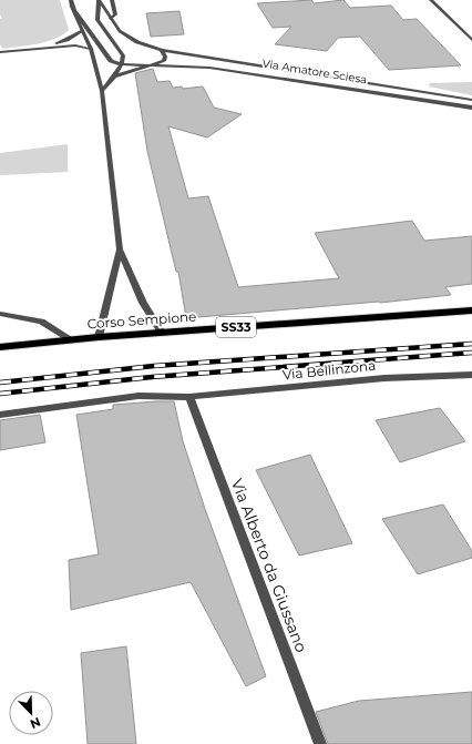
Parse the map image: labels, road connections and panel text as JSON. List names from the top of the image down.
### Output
{
  "streets": {
    "main road": ["Corso Sempione", "SS33"],
    "street": ["Via Amatore Sciesa", "Via Bellinzona", "Via Alberto da Giussano"]
  },
  "crossings": [
    ["Via Bellinzona", "Via Alberto da Giussano"]
  ],
  "north": "bottom right"
}
